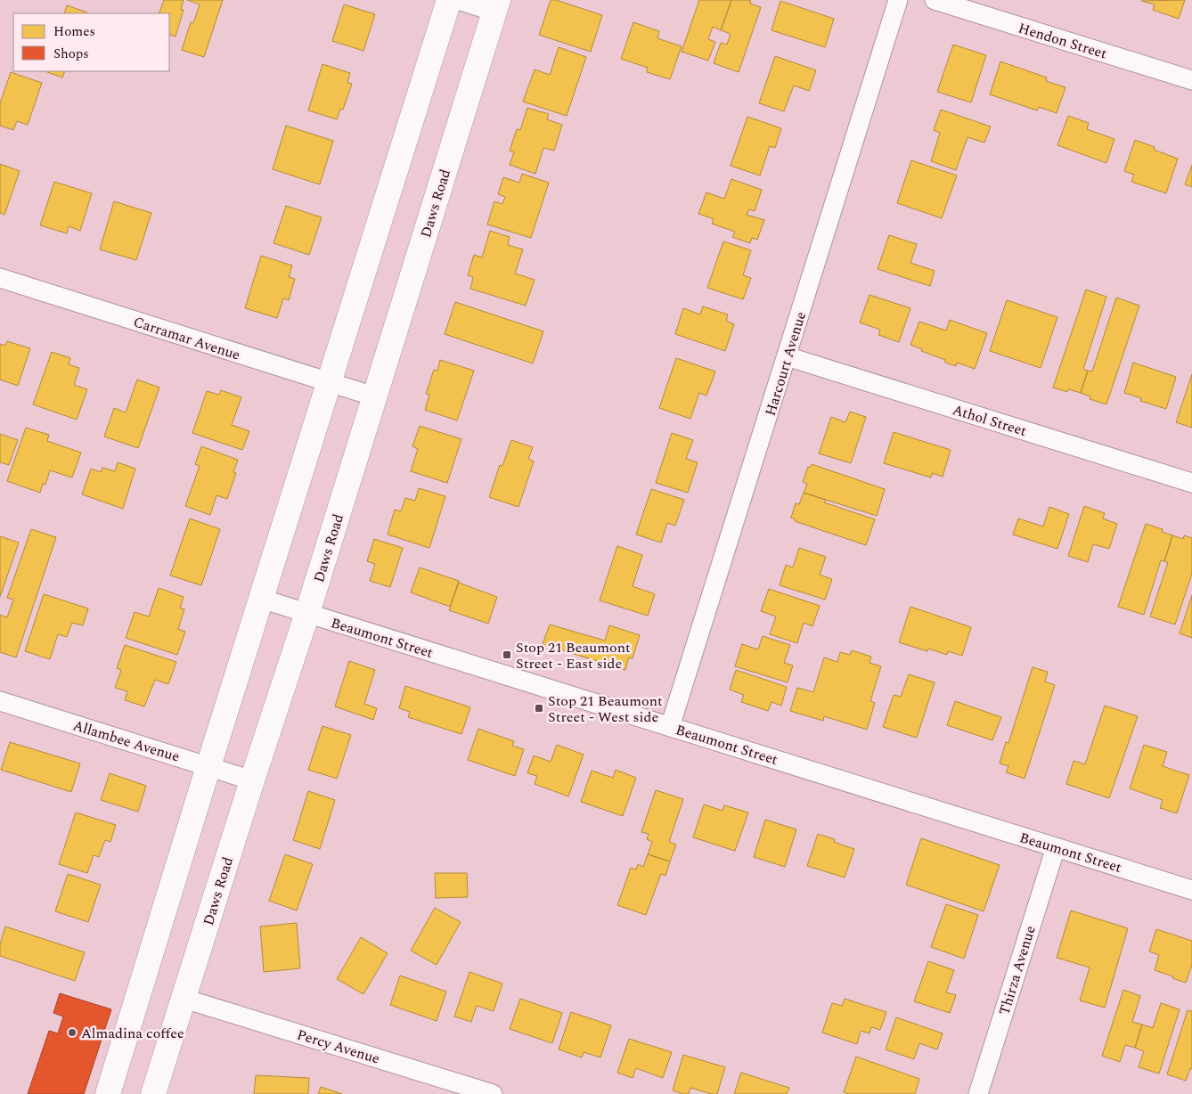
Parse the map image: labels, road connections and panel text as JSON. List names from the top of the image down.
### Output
{
  "streets": {
    "main road": ["Daws Road"],
    "street": [
      "Hendon Street",
      "Carramar Avenue",
      "Harcourt Avenue",
      "Athol Street",
      "Beaumont Street",
      "Allambee Avenue",
      "Thirza Avenue",
      "Percy Avenue"
    ]
  },
  "crossings": [
    ["Daws Road", "Carramar Avenue"],
    ["Daws Road", "Beaumont Street"],
    ["Daws Road", "Allambee Avenue"],
    ["Daws Road", "Percy Avenue"],
    ["Harcourt Avenue", "Athol Street"],
    ["Harcourt Avenue", "Beaumont Street"],
    ["Beaumont Street", "Thirza Avenue"]
  ],
  "places": {
    "transit": ["Stop 21 Beaumont Street - East side", "Stop 21 Beaumont Street - West side"],
    "other": ["Almadina coffee"]
  },
  "legend": ["Homes", "Shops"]
}
